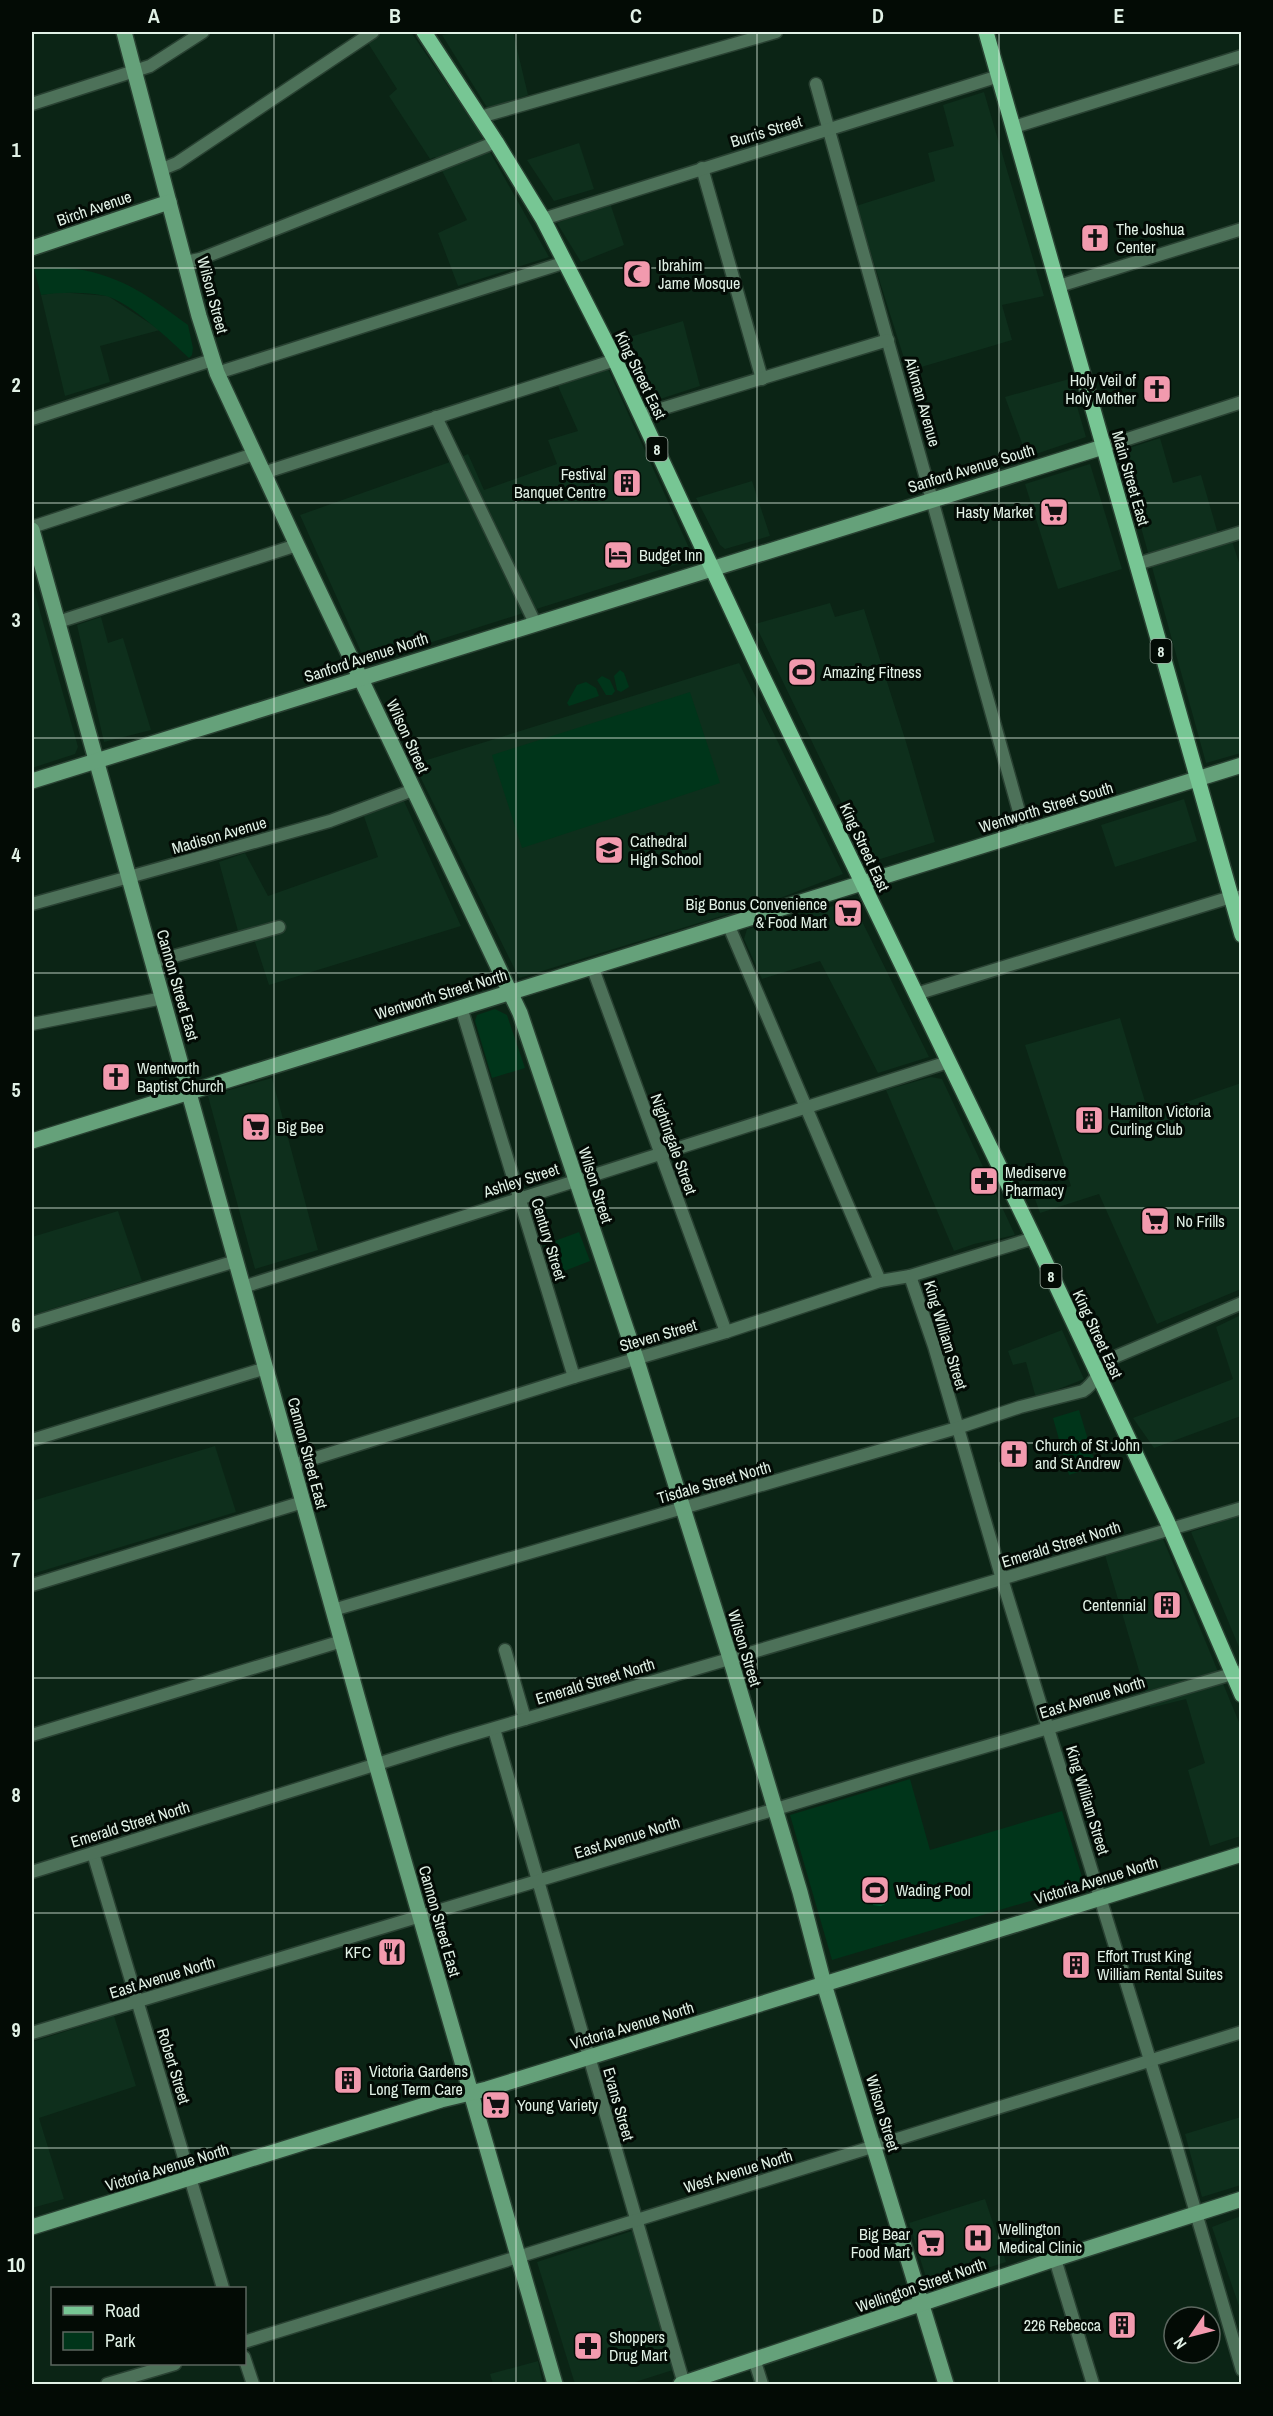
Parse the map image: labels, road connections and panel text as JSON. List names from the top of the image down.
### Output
{
  "streets": {
    "main road": [
      "Birch Avenue",
      "Wilson Street",
      "King Street East",
      "8",
      "Sanford Avenue South",
      "Main Street East",
      "Sanford Avenue North",
      "Wentworth Street South",
      "Cannon Street East",
      "Wentworth Street North",
      "Victoria Avenue North",
      "Wellington Street North"
    ],
    "street": [
      "Burris Street",
      "Aikman Avenue",
      "Madison Avenue",
      "Nightingale Street",
      "Ashley Street",
      "Century Street",
      "Steven Street",
      "King William Street",
      "Tisdale Street North",
      "Emerald Street North",
      "East Avenue North",
      "Robert Street",
      "Evans Street",
      "West Avenue North"
    ]
  },
  "crossings": [
    ["Burris Street", "King Street East"],
    ["Burris Street", "Aikman Avenue"],
    ["Burris Street", "Main Street East"],
    ["Birch Avenue", "Wilson Street"],
    ["Wilson Street", "Sanford Avenue North"],
    ["Wilson Street", "Madison Avenue"],
    ["Wilson Street", "Wentworth Street North"],
    ["Wilson Street", "Ashley Street"],
    ["Wilson Street", "Steven Street"],
    ["Wilson Street", "Tisdale Street North"],
    ["Wilson Street", "Emerald Street North"],
    ["Wilson Street", "East Avenue North"],
    ["Wilson Street", "Victoria Avenue North"],
    ["Wilson Street", "West Avenue North"],
    ["Wilson Street", "Wellington Street North"],
    ["King Street East", "Sanford Avenue South"],
    ["King Street East", "Sanford Avenue North"],
    ["King Street East", "Wentworth Street South"],
    ["King Street East", "Wentworth Street North"],
    ["King Street East", "Ashley Street"],
    ["King Street East", "Steven Street"],
    ["King Street East", "Tisdale Street North"],
    ["King Street East", "Emerald Street North"],
    ["King Street East", "East Avenue North"],
    ["Aikman Avenue", "Sanford Avenue South"],
    ["Aikman Avenue", "Wentworth Street South"],
    ["Sanford Avenue South", "Main Street East"],
    ["Sanford Avenue South", "Sanford Avenue North"],
    ["Main Street East", "Wentworth Street South"],
    ["Sanford Avenue North", "Cannon Street East"],
    ["Wentworth Street South", "Wentworth Street North"],
    ["Madison Avenue", "Cannon Street East"],
    ["Cannon Street East", "Wentworth Street North"],
    ["Cannon Street East", "Ashley Street"],
    ["Cannon Street East", "Steven Street"],
    ["Cannon Street East", "Tisdale Street North"],
    ["Cannon Street East", "Emerald Street North"],
    ["Cannon Street East", "East Avenue North"],
    ["Cannon Street East", "Victoria Avenue North"],
    ["Cannon Street East", "West Avenue North"],
    ["Wentworth Street North", "Nightingale Street"],
    ["Wentworth Street North", "Century Street"],
    ["Nightingale Street", "Ashley Street"],
    ["Nightingale Street", "Steven Street"],
    ["Ashley Street", "Century Street"],
    ["Century Street", "Steven Street"],
    ["Steven Street", "King William Street"],
    ["King William Street", "Tisdale Street North"],
    ["King William Street", "Emerald Street North"],
    ["King William Street", "East Avenue North"],
    ["King William Street", "Victoria Avenue North"],
    ["King William Street", "West Avenue North"],
    ["King William Street", "Wellington Street North"],
    ["Emerald Street North", "Robert Street"],
    ["Emerald Street North", "Evans Street"],
    ["East Avenue North", "Robert Street"],
    ["East Avenue North", "Evans Street"],
    ["Victoria Avenue North", "Robert Street"],
    ["Victoria Avenue North", "Evans Street"],
    ["Evans Street", "West Avenue North"],
    ["Evans Street", "Wellington Street North"]
  ],
  "places": {
    "church": [
      "The Joshua Center",
      "Holy Veil of Holy Mother",
      "Wentworth Baptist Church",
      "Church of St John and St Andrew"
    ],
    "mosque": ["Ibrahim Jame Mosque"],
    "building": [
      "Festival Banquet Centre",
      "Hamilton Victoria Curling Club",
      "Centennial",
      "Effort Trust King William Rental Suites",
      "Victoria Gardens Long Term Care",
      "226 Rebecca"
    ],
    "supermarket": [
      "Hasty Market",
      "Big Bonus Convenience & Food Mart",
      "Big Bee",
      "No Frills",
      "Young Variety",
      "Big Bear Food Mart"
    ],
    "hotel": ["Budget Inn"],
    "sports": ["Amazing Fitness", "Wading Pool"],
    "school or university": ["Cathedral High School"],
    "pharmacy": ["Mediserve Pharmacy", "Shoppers Drug Mart"],
    "restaurant": ["KFC"],
    "hospital": ["Wellington Medical Clinic"]
  },
  "legend": ["Road", "Park"],
  "north": "bottom left",
  "grid": {
    "columns": [
      "A",
      "B",
      "C",
      "D",
      "E"
    ],
    "rows": [
      "1",
      "2",
      "3",
      "4",
      "5",
      "6",
      "7",
      "8",
      "9",
      "10"
    ]
  }
}
